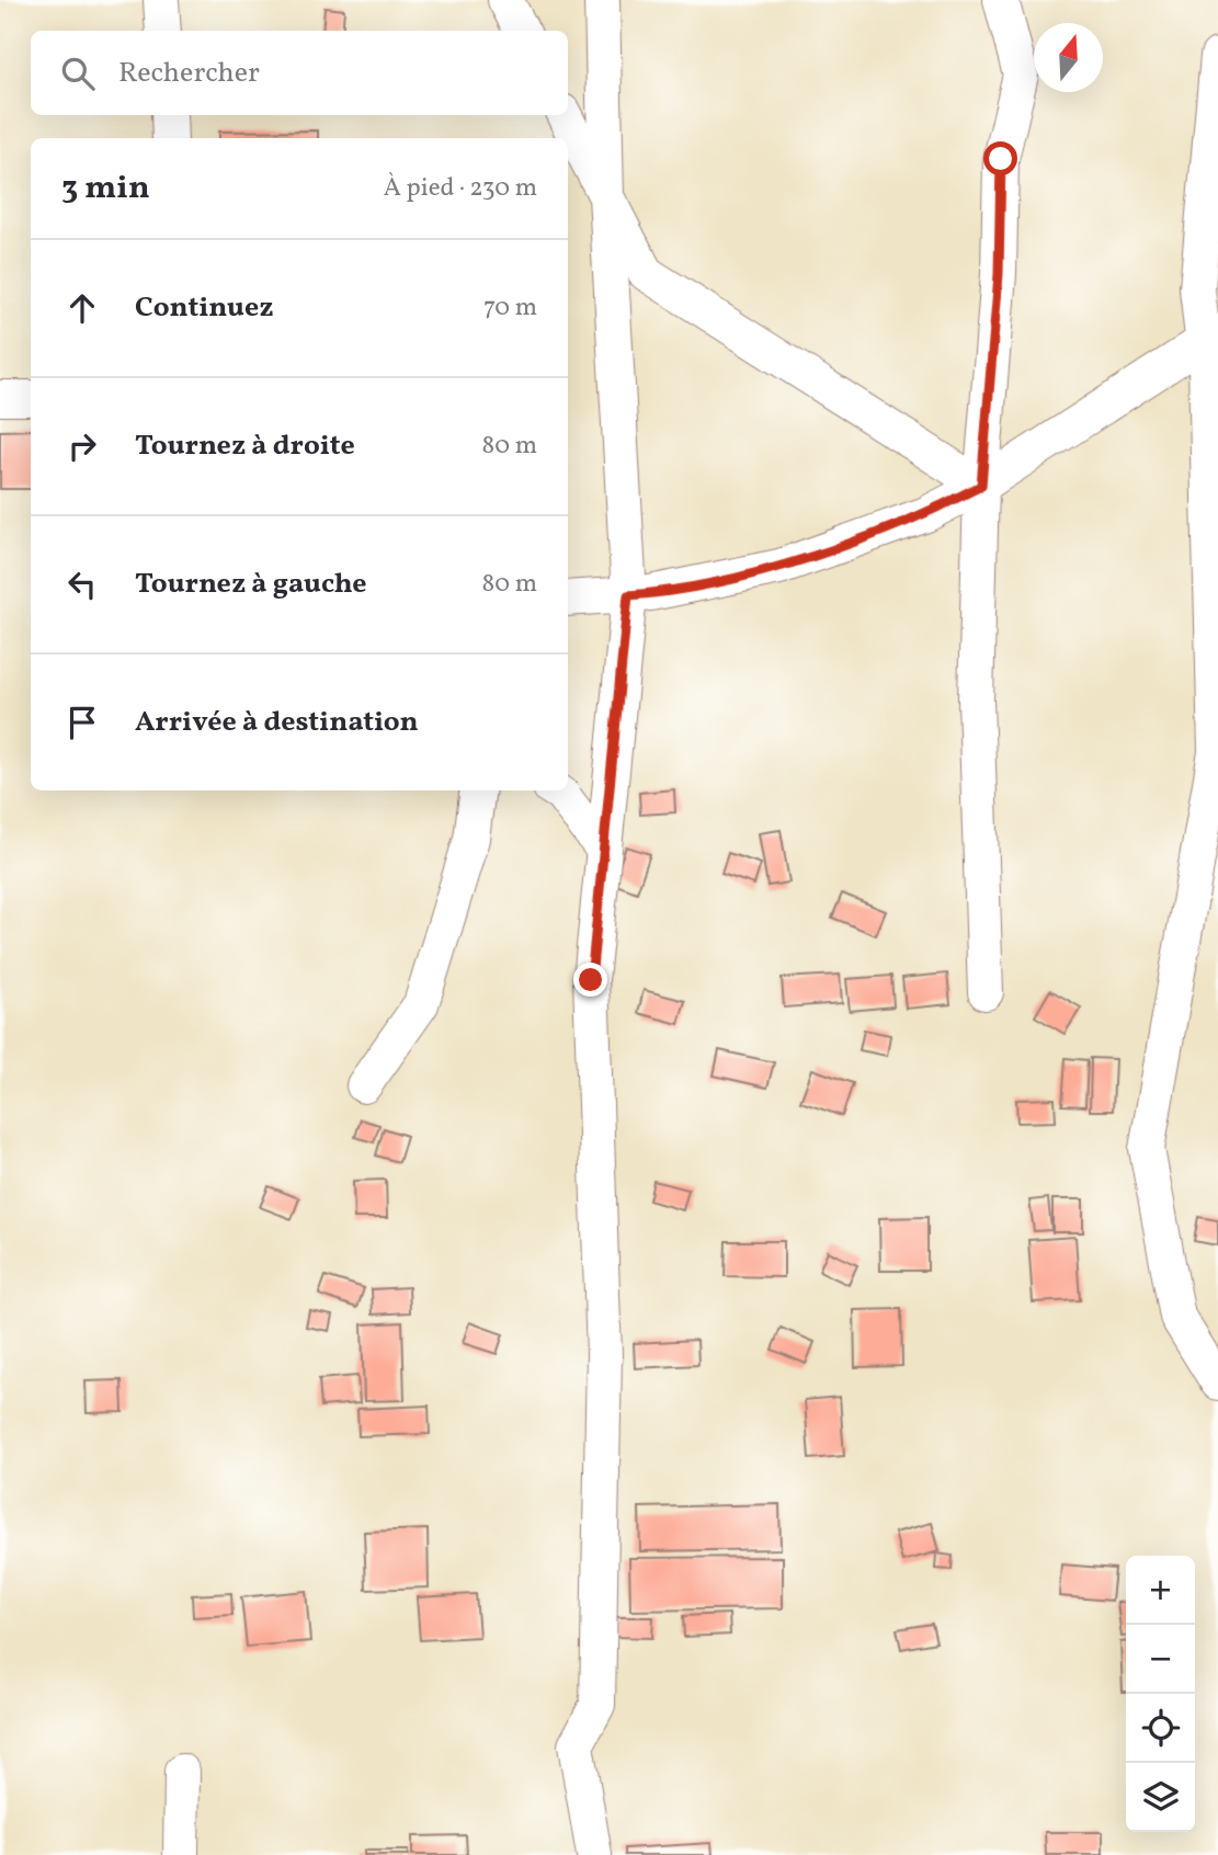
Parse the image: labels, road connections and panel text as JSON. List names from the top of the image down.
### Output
{
  "north": "top",
  "page": {
    "search": "Rechercher",
    "heading": ["3 min", "À pied · 230 m"],
    "list": [
      ["Continuez", "70 m"],
      ["Tournez à droite", "80 m"],
      ["Tournez à gauche", "80 m"],
      "Arrivée à destination"
    ],
    "map_buttons": ["+", "−"]
  }
}
